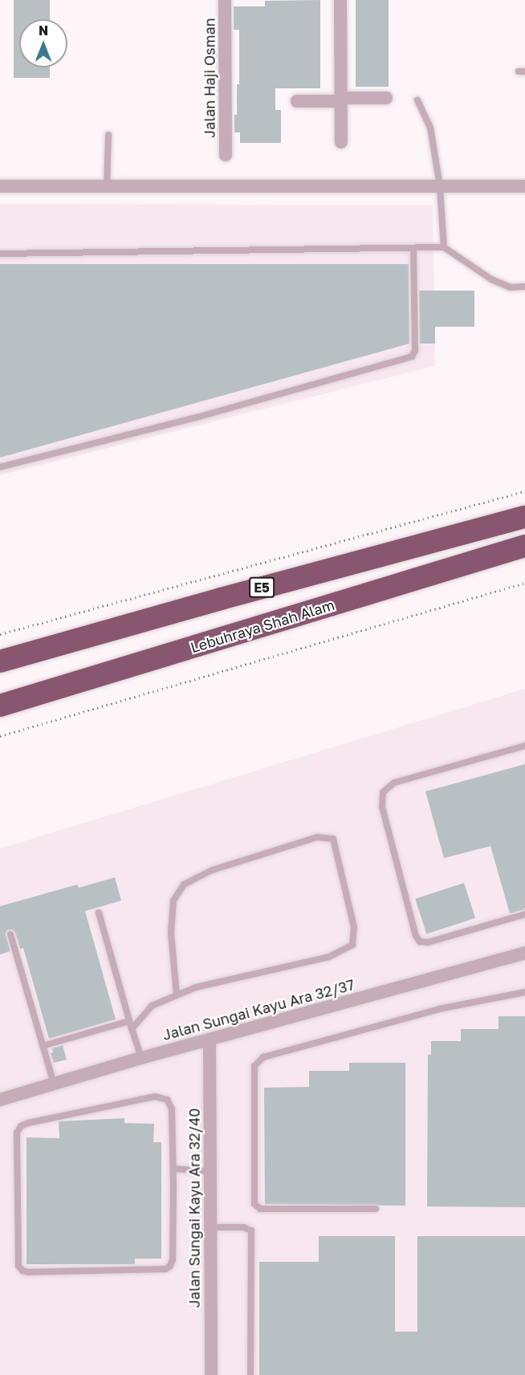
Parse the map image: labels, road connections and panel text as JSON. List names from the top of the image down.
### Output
{
  "streets": {
    "highway": ["E5", "Lebuhraya Shah Alam"],
    "street": ["Jalan Haji Osman", "Jalan Sungai Kayu Ara 32/37", "Jalan Sungai Kayu Ara 32/40"]
  },
  "crossings": [
    ["Jalan Sungai Kayu Ara 32/37", "Jalan Sungai Kayu Ara 32/40"]
  ],
  "north": "top"
}
